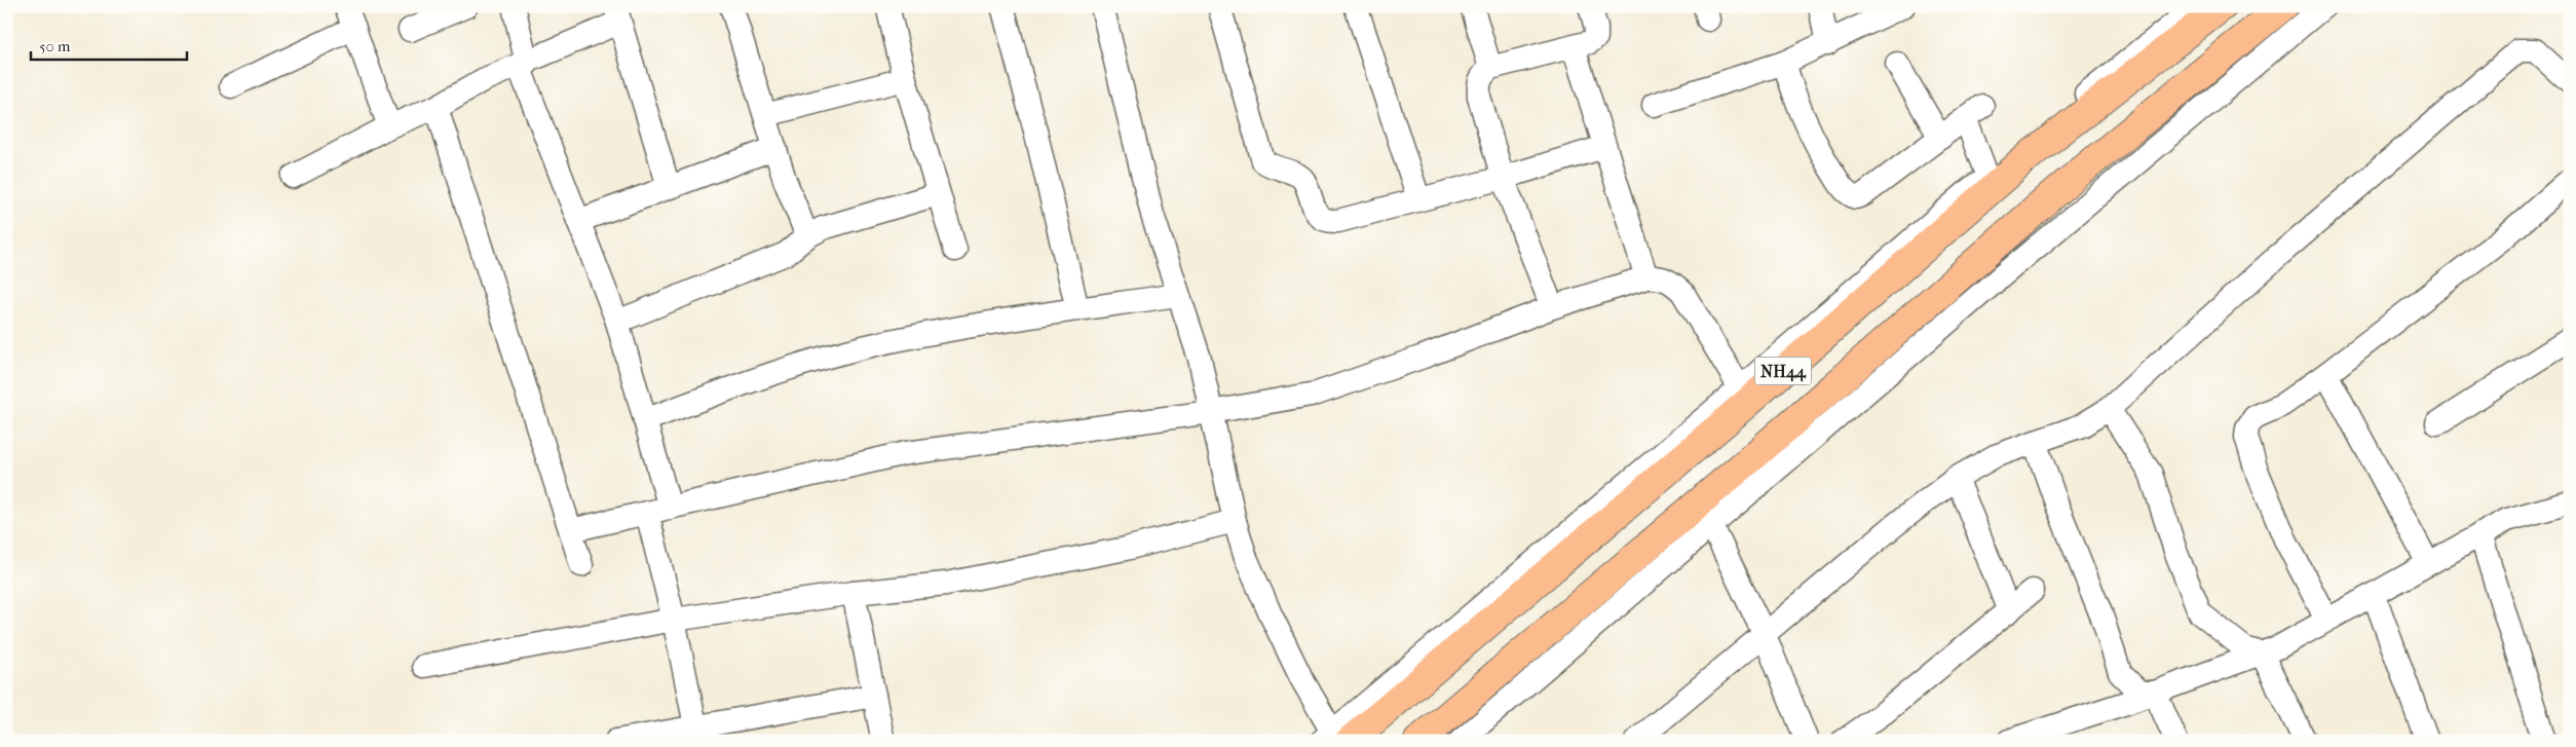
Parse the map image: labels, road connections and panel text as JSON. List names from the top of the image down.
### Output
{
  "streets": {
    "highway": ["NH44"]
  },
  "scale_bar": "50 m"
}
